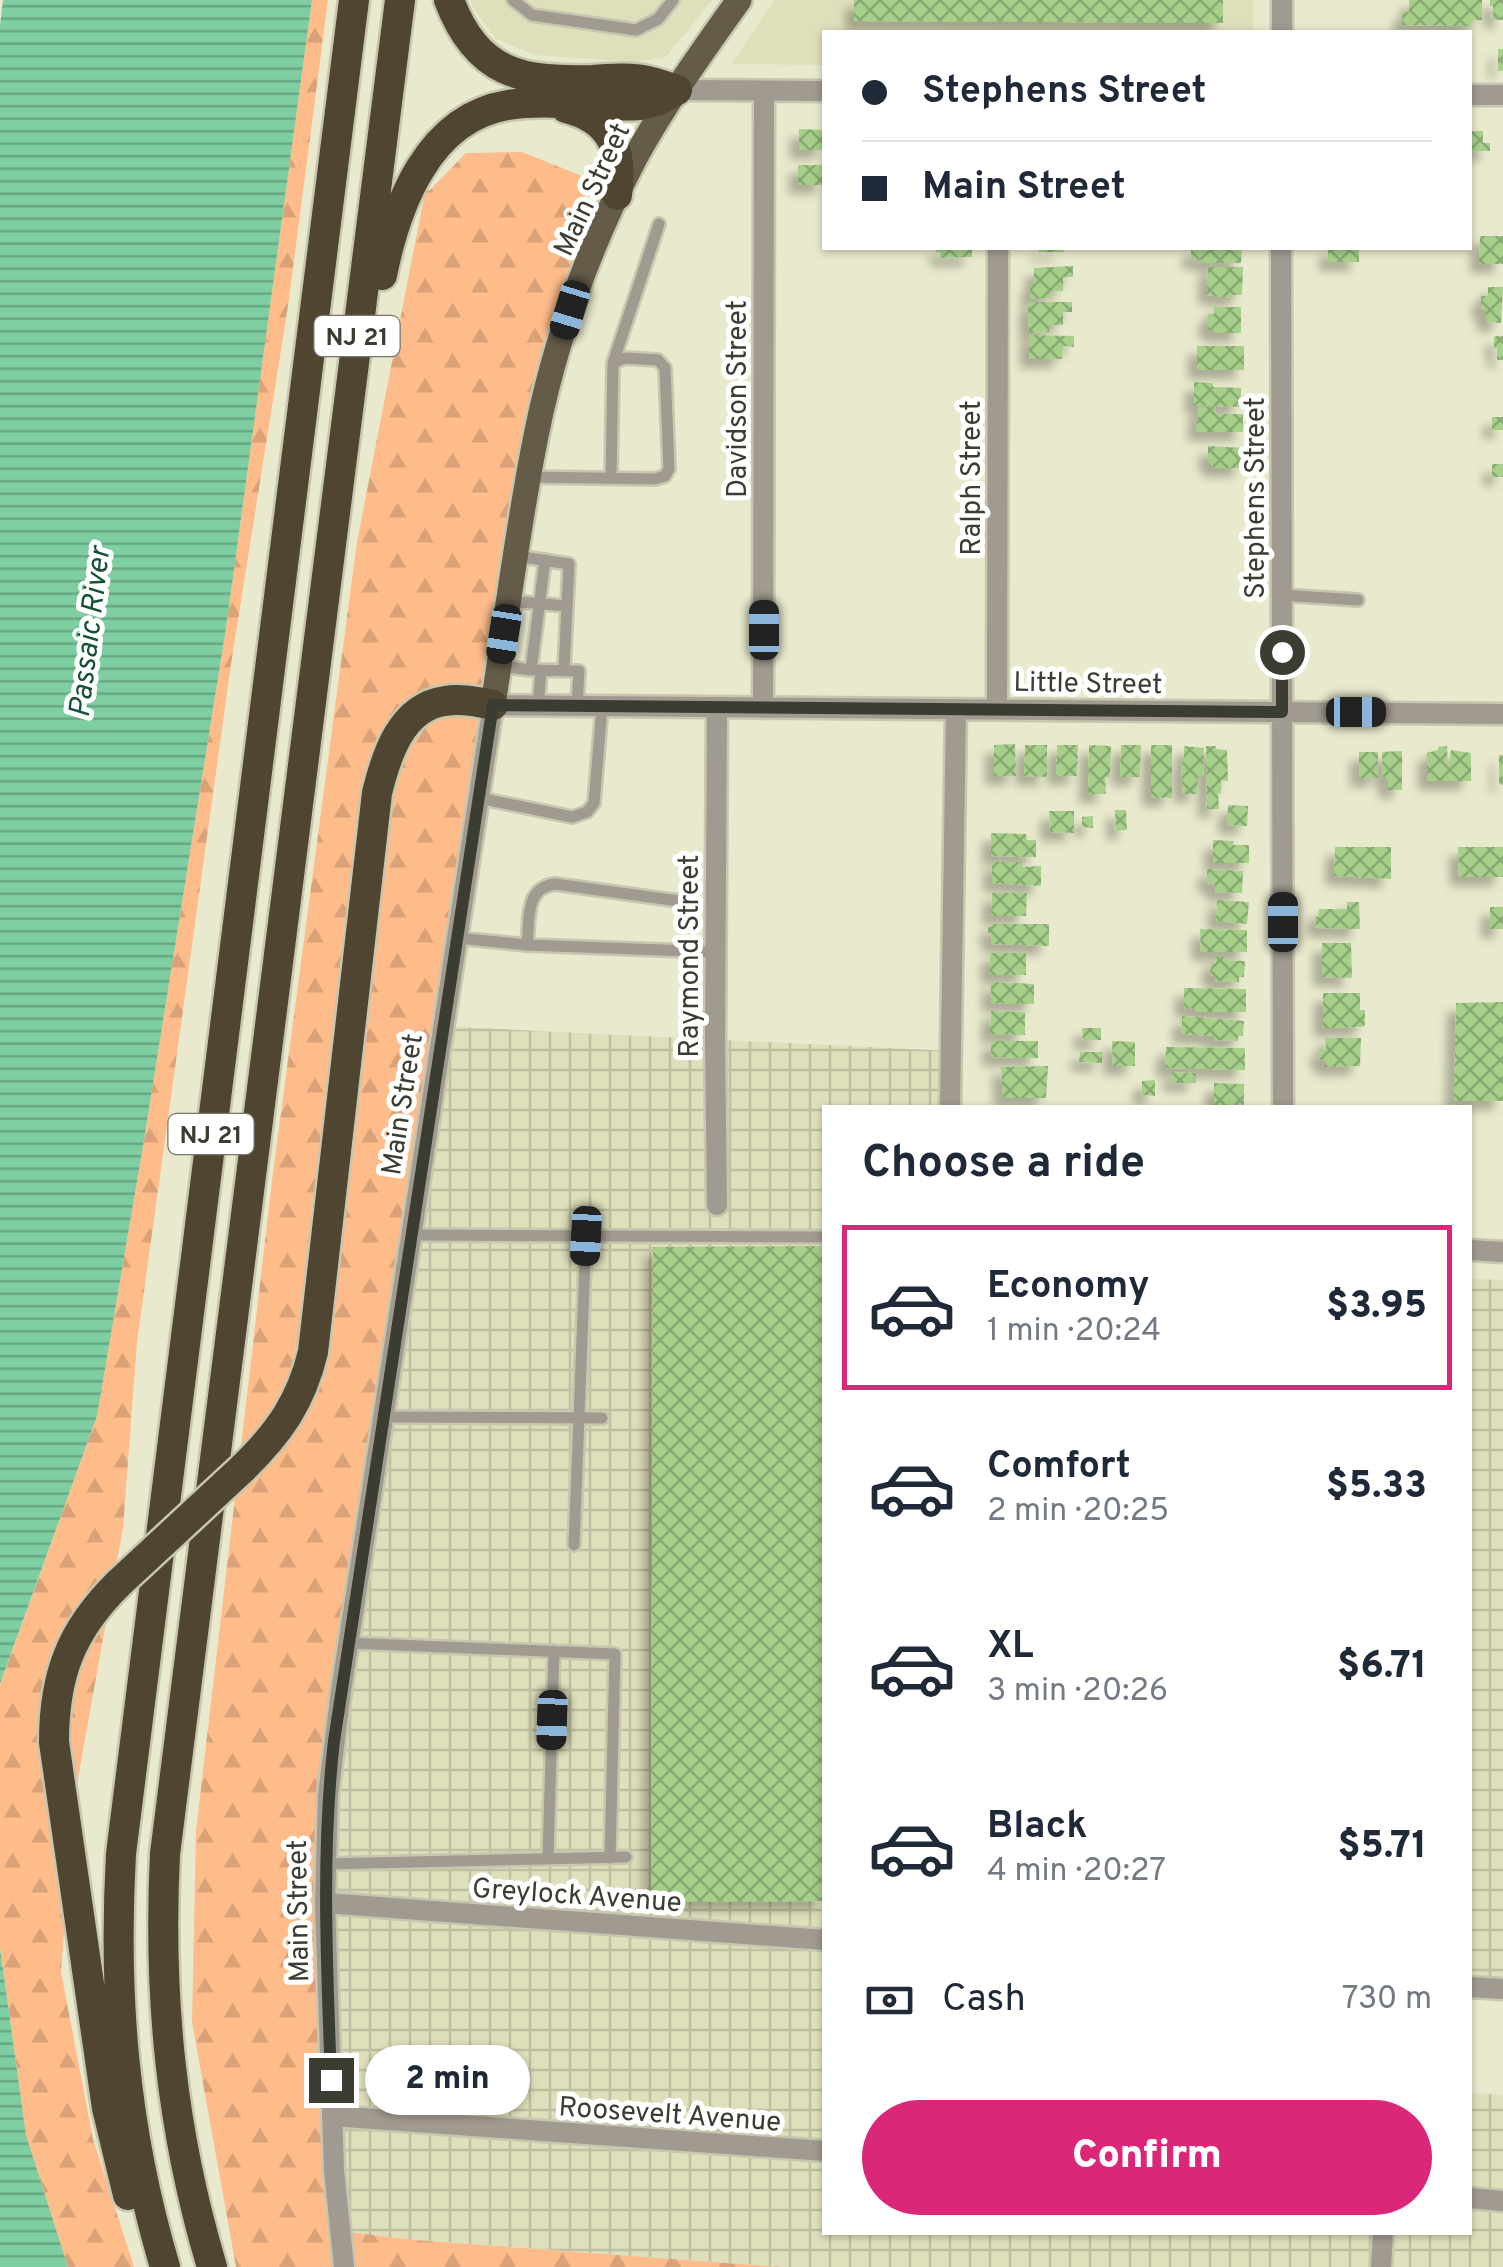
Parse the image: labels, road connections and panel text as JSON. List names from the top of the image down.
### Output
{
  "streets": {
    "highway": ["NJ 21"],
    "main road": ["Main Street"],
    "street": [
      "Davidson Street",
      "Ralph Street",
      "Stephens Street",
      "Little Street",
      "Raymond Street",
      "Greylock Avenue",
      "Roosevelt Avenue"
    ]
  },
  "crossings": [
    ["Main Street", "Little Street"],
    ["Main Street", "Greylock Avenue"],
    ["Main Street", "Roosevelt Avenue"],
    ["Davidson Street", "Little Street"],
    ["Ralph Street", "Little Street"],
    ["Stephens Street", "Little Street"],
    ["Little Street", "Raymond Street"]
  ],
  "water": ["Passaic River"],
  "page": {
    "banner": ["Stephens Street", "Main Street"],
    "heading": "Choose a ride",
    "list": [
      {
        "name": "Economy",
        "note": "1 min · 20:24",
        "value": "$3.95"
      },
      {
        "name": "Comfort",
        "note": "2 min · 20:25",
        "value": "$5.33"
      },
      {
        "name": "XL",
        "note": "3 min · 20:26",
        "value": "$6.71"
      },
      {
        "name": "Black",
        "note": "4 min · 20:27",
        "value": "$5.71"
      }
    ],
    "pay": ["Cash", "730 m"],
    "bubble": "2 min",
    "buttons": "Confirm"
  }
}
